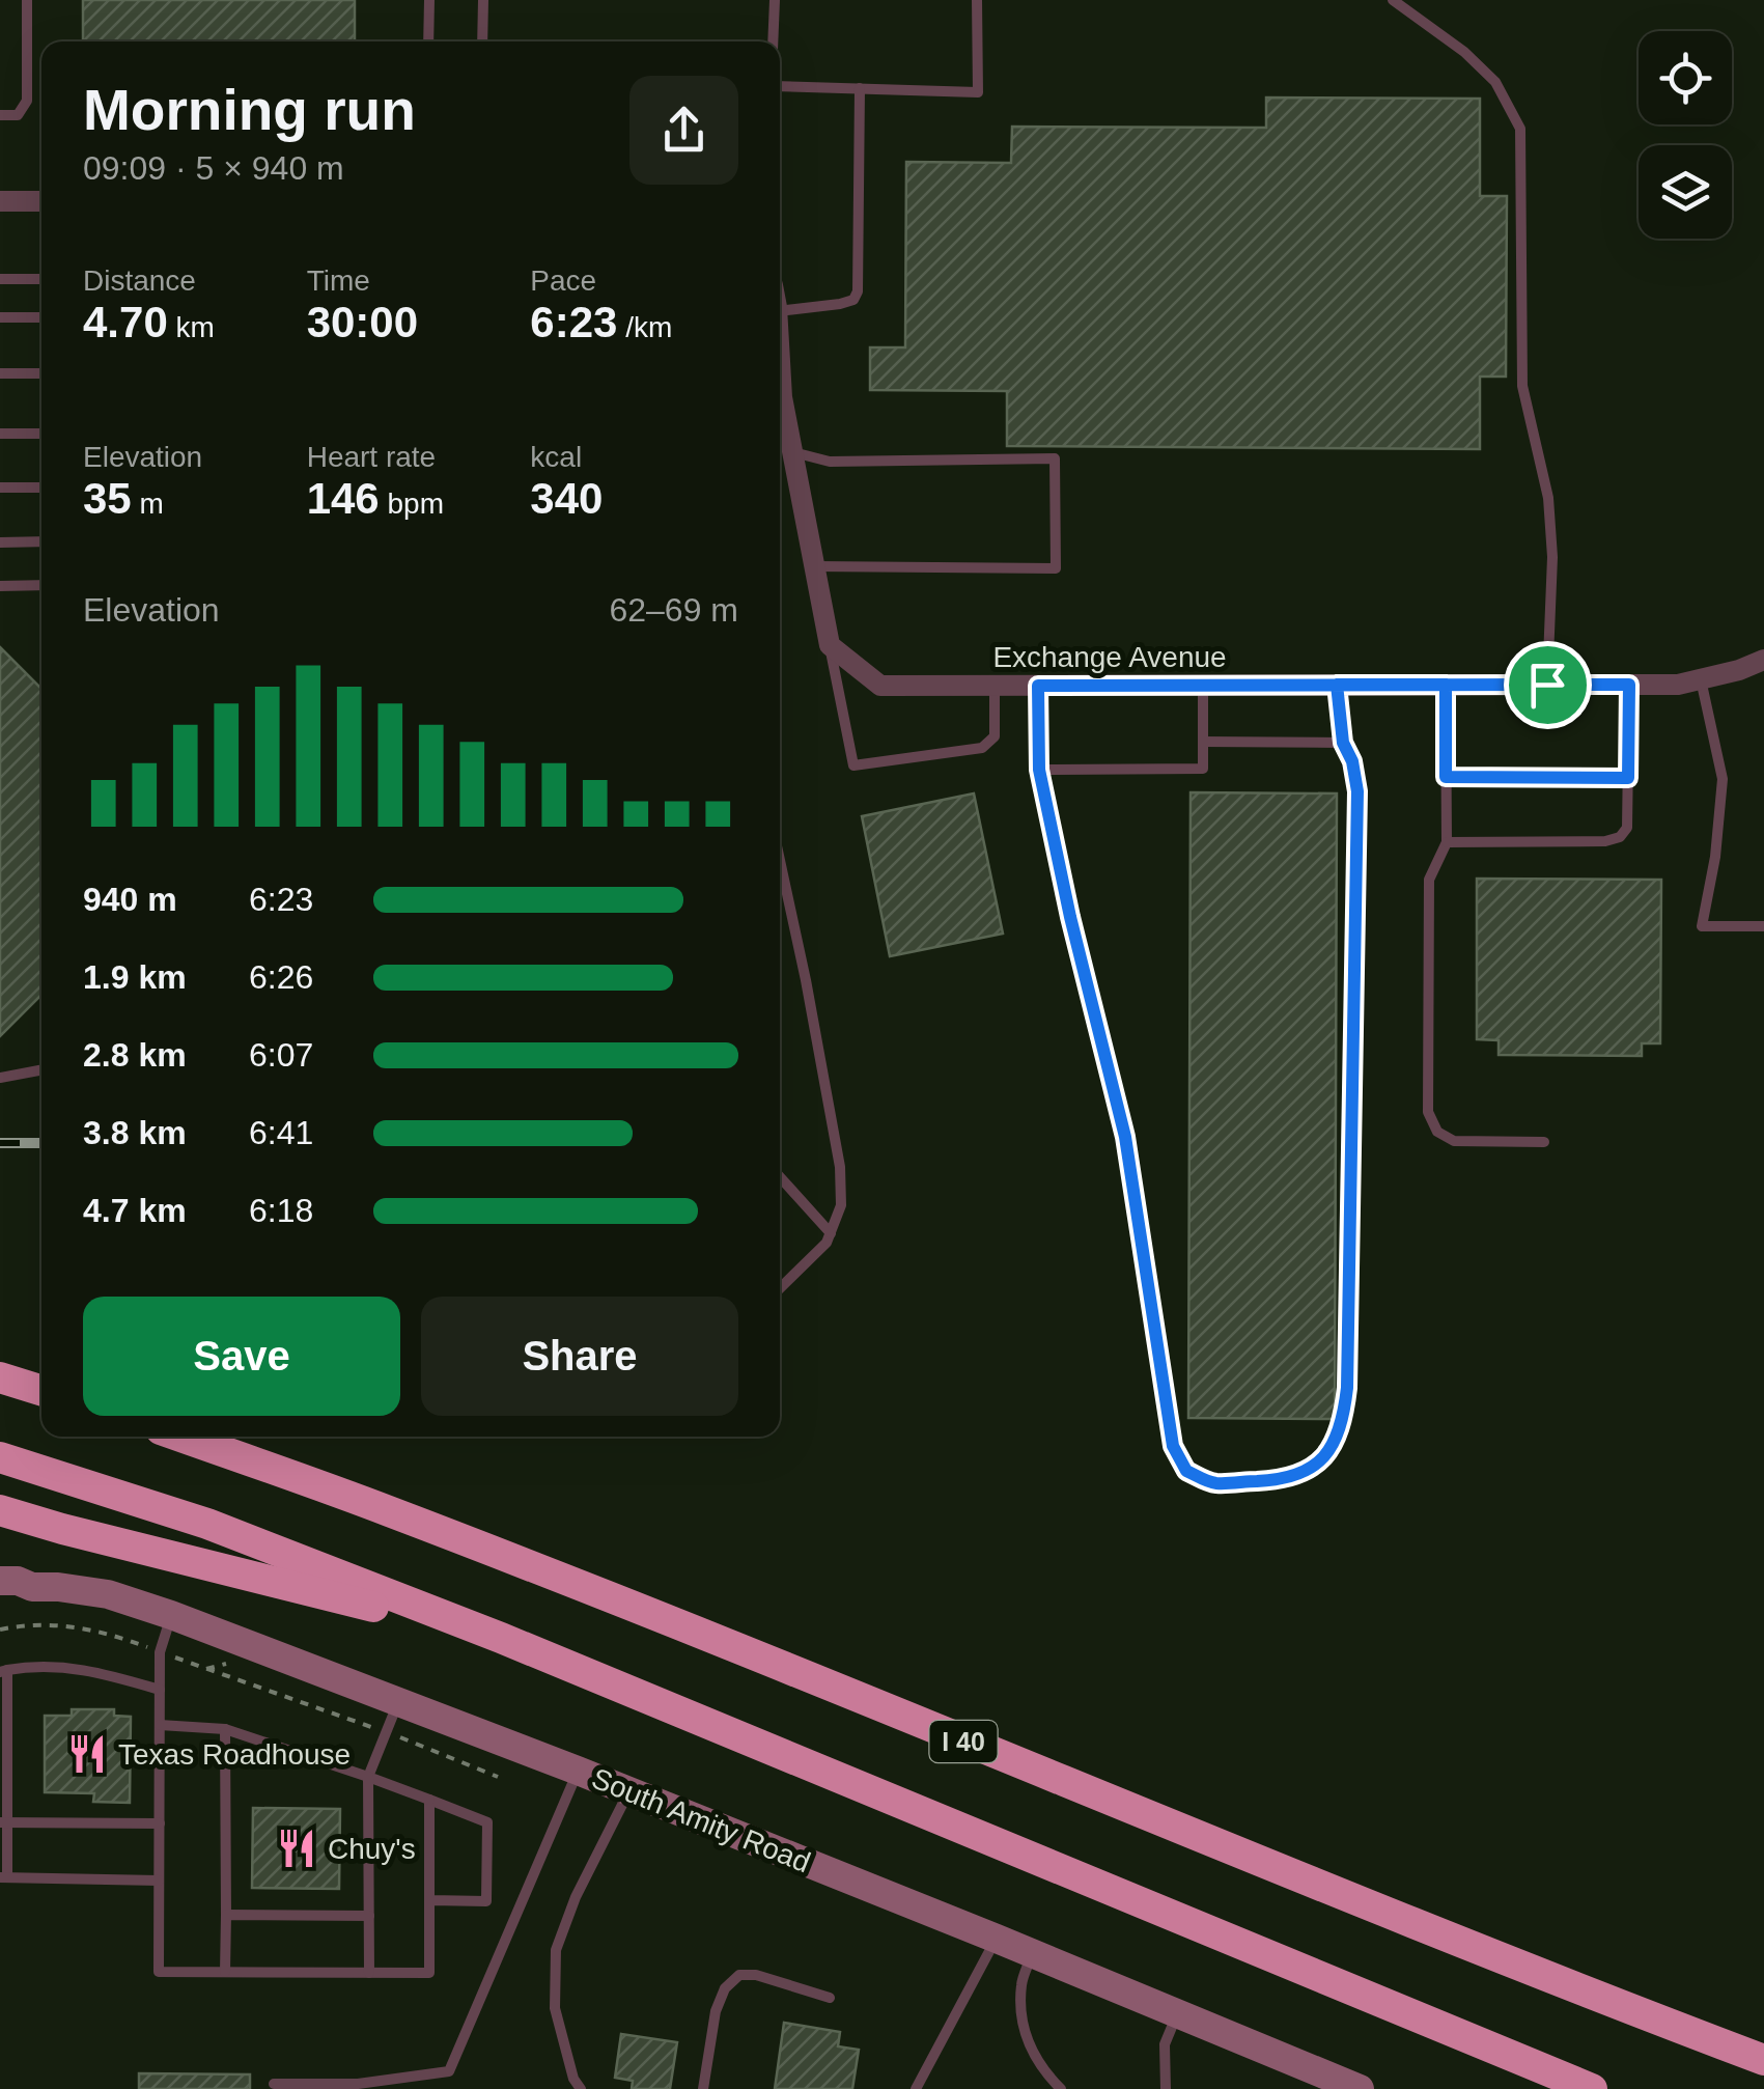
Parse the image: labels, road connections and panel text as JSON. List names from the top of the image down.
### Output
{
  "streets": {
    "highway": ["I 40"],
    "main road": ["South Amity Road"],
    "street": ["Exchange Avenue"]
  },
  "places": {
    "restaurant": ["Texas Roadhouse", "Chuy's"]
  },
  "page": {
    "heading": ["Morning run", "09:09 · 5 × 940 m"],
    "stats": [
      ["Distance", "4.70 km"],
      ["Time", "30:00"],
      ["Pace", "6:23 /km"],
      ["Elevation", "35 m"],
      ["Heart rate", "146 bpm"],
      ["kcal", "340"]
    ],
    "chart": ["Elevation", "62–69 m"],
    "list": [
      {
        "name": "940 m",
        "note": "6:23"
      },
      {
        "name": "1.9 km",
        "note": "6:26"
      },
      {
        "name": "2.8 km",
        "note": "6:07"
      },
      {
        "name": "3.8 km",
        "note": "6:41"
      },
      {
        "name": "4.7 km",
        "note": "6:18"
      }
    ],
    "buttons": ["Save", "Share"]
  }
}
